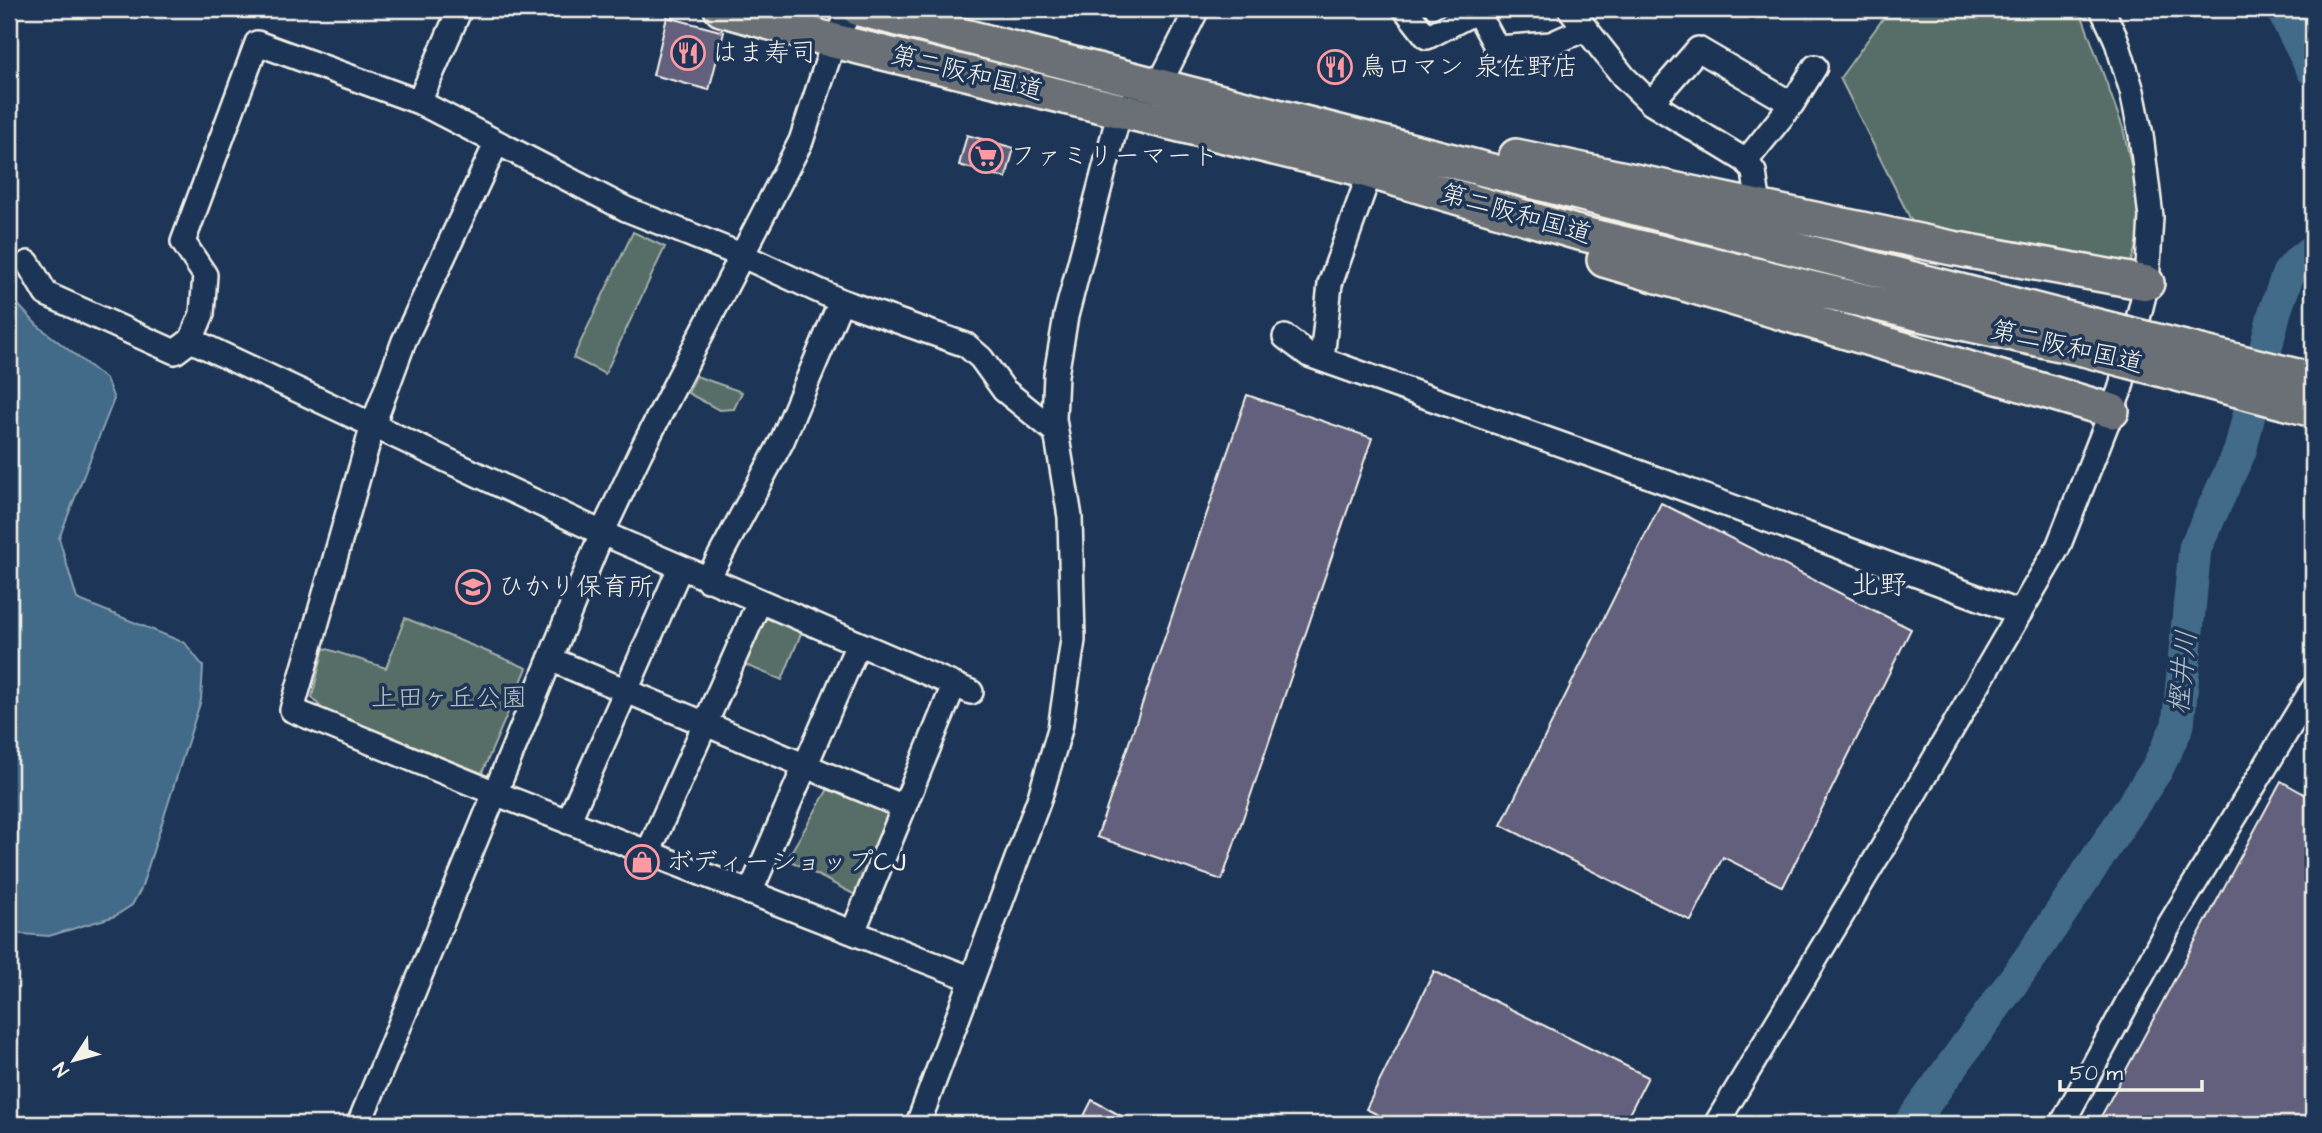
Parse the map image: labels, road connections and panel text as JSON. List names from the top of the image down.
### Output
{
  "streets": {
    "highway": ["第二阪和国道"]
  },
  "districts": ["北野"],
  "water": ["樫井川"],
  "parks": ["上田ヶ丘公園"],
  "places": {
    "restaurant": ["はま寿司", "鳥ロマン 泉佐野店"],
    "supermarket": ["ファミリーマート"],
    "school or university": ["ひかり保育所"],
    "shop": ["ボディーショップCJ"]
  },
  "scale_bar": "50 m",
  "north": "bottom left"
}
